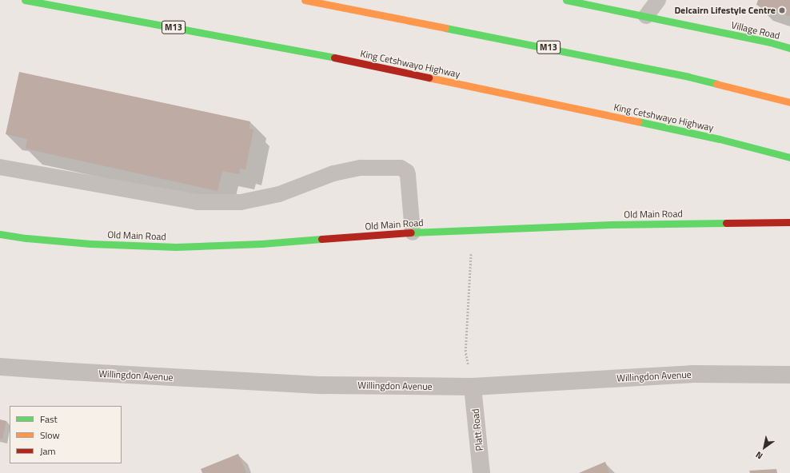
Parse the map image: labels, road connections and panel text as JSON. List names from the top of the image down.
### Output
{
  "streets": {
    "main road": [
      "M13",
      "Village Road",
      "King Cetshwayo Highway",
      "Old Main Road"
    ],
    "street": ["Willingdon Avenue", "Platt Road"]
  },
  "crossings": [
    ["Willingdon Avenue", "Platt Road"]
  ],
  "places": ["Delcairn Lifestyle Centre"],
  "legend": ["Fast", "Slow", "Jam"],
  "north": "bottom left"
}
